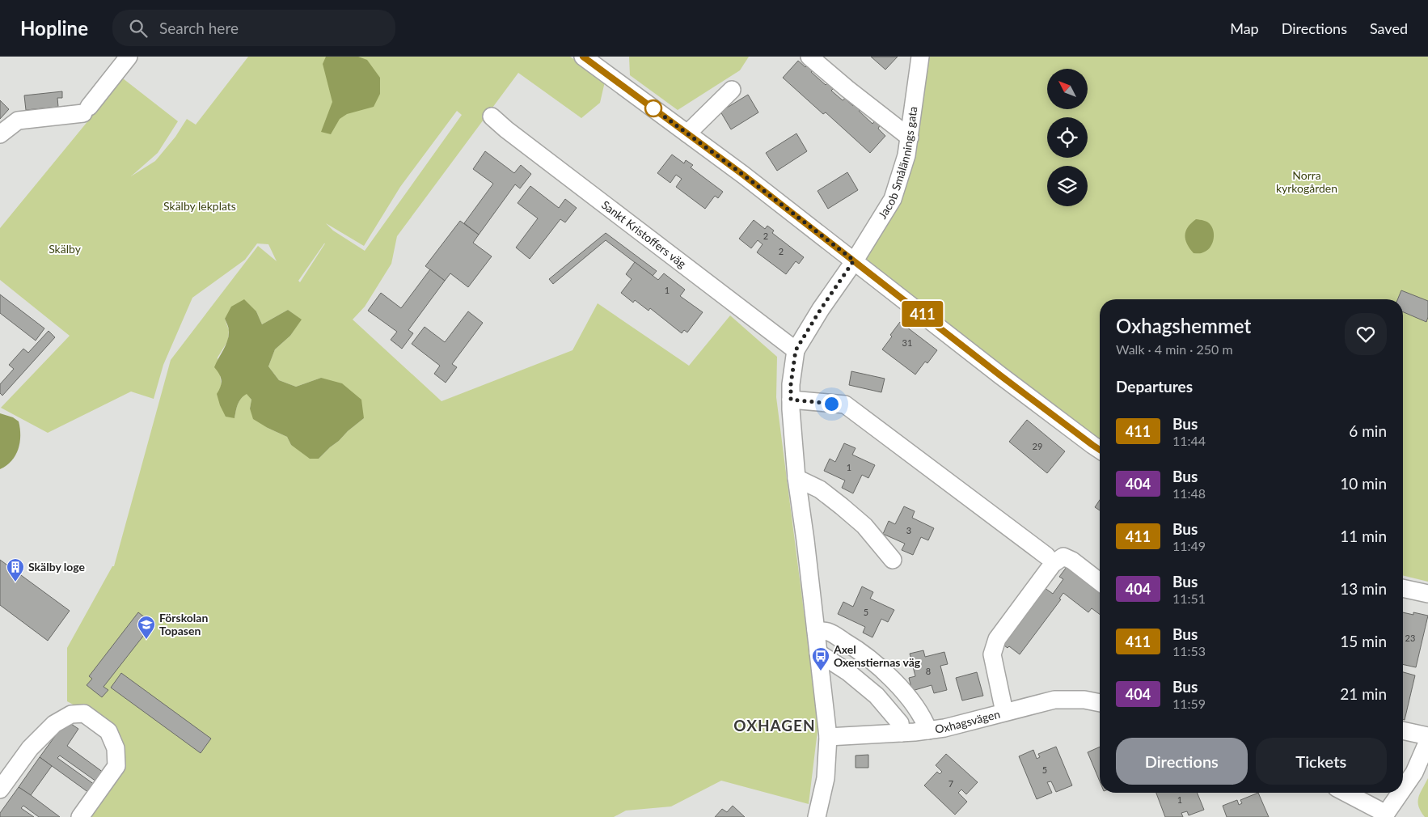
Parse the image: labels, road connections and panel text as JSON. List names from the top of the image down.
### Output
{
  "streets": {
    "street": ["Jacob Smålännings gata", "Sankt Kristoffers väg", "Oxhagsvägen"]
  },
  "districts": ["OXHAGEN"],
  "parks": ["Norra kyrkogården", "Skälby lekplats", "Skälby"],
  "places": {
    "building": ["Skälby loge"],
    "school or university": ["Förskolan Topasen"],
    "bus stop": ["Axel Oxenstiernas väg"]
  },
  "lines": ["bus line 411"],
  "house_numbers": [
    "2",
    "2",
    "1",
    "31",
    "29",
    "1",
    "3",
    "5",
    "23",
    "8",
    "5",
    "7",
    "1"
  ],
  "north": "top left",
  "page": {
    "header": "Hopline",
    "search": "Search here",
    "nav": ["Map", "Directions", "Saved"],
    "on_map": "411",
    "heading": [
      ["Oxhagshemmet", "Walk · 4 min · 250 m"],
      "Departures"
    ],
    "list": [
      {
        "mark": "411",
        "name": "Bus",
        "note": "11:44",
        "value": "6 min"
      },
      {
        "mark": "404",
        "name": "Bus",
        "note": "11:48",
        "value": "10 min"
      },
      {
        "mark": "411",
        "name": "Bus",
        "note": "11:49",
        "value": "11 min"
      },
      {
        "mark": "404",
        "name": "Bus",
        "note": "11:51",
        "value": "13 min"
      },
      {
        "mark": "411",
        "name": "Bus",
        "note": "11:53",
        "value": "15 min"
      },
      {
        "mark": "404",
        "name": "Bus",
        "note": "11:59",
        "value": "21 min"
      }
    ],
    "buttons": ["Directions", "Tickets"]
  }
}
